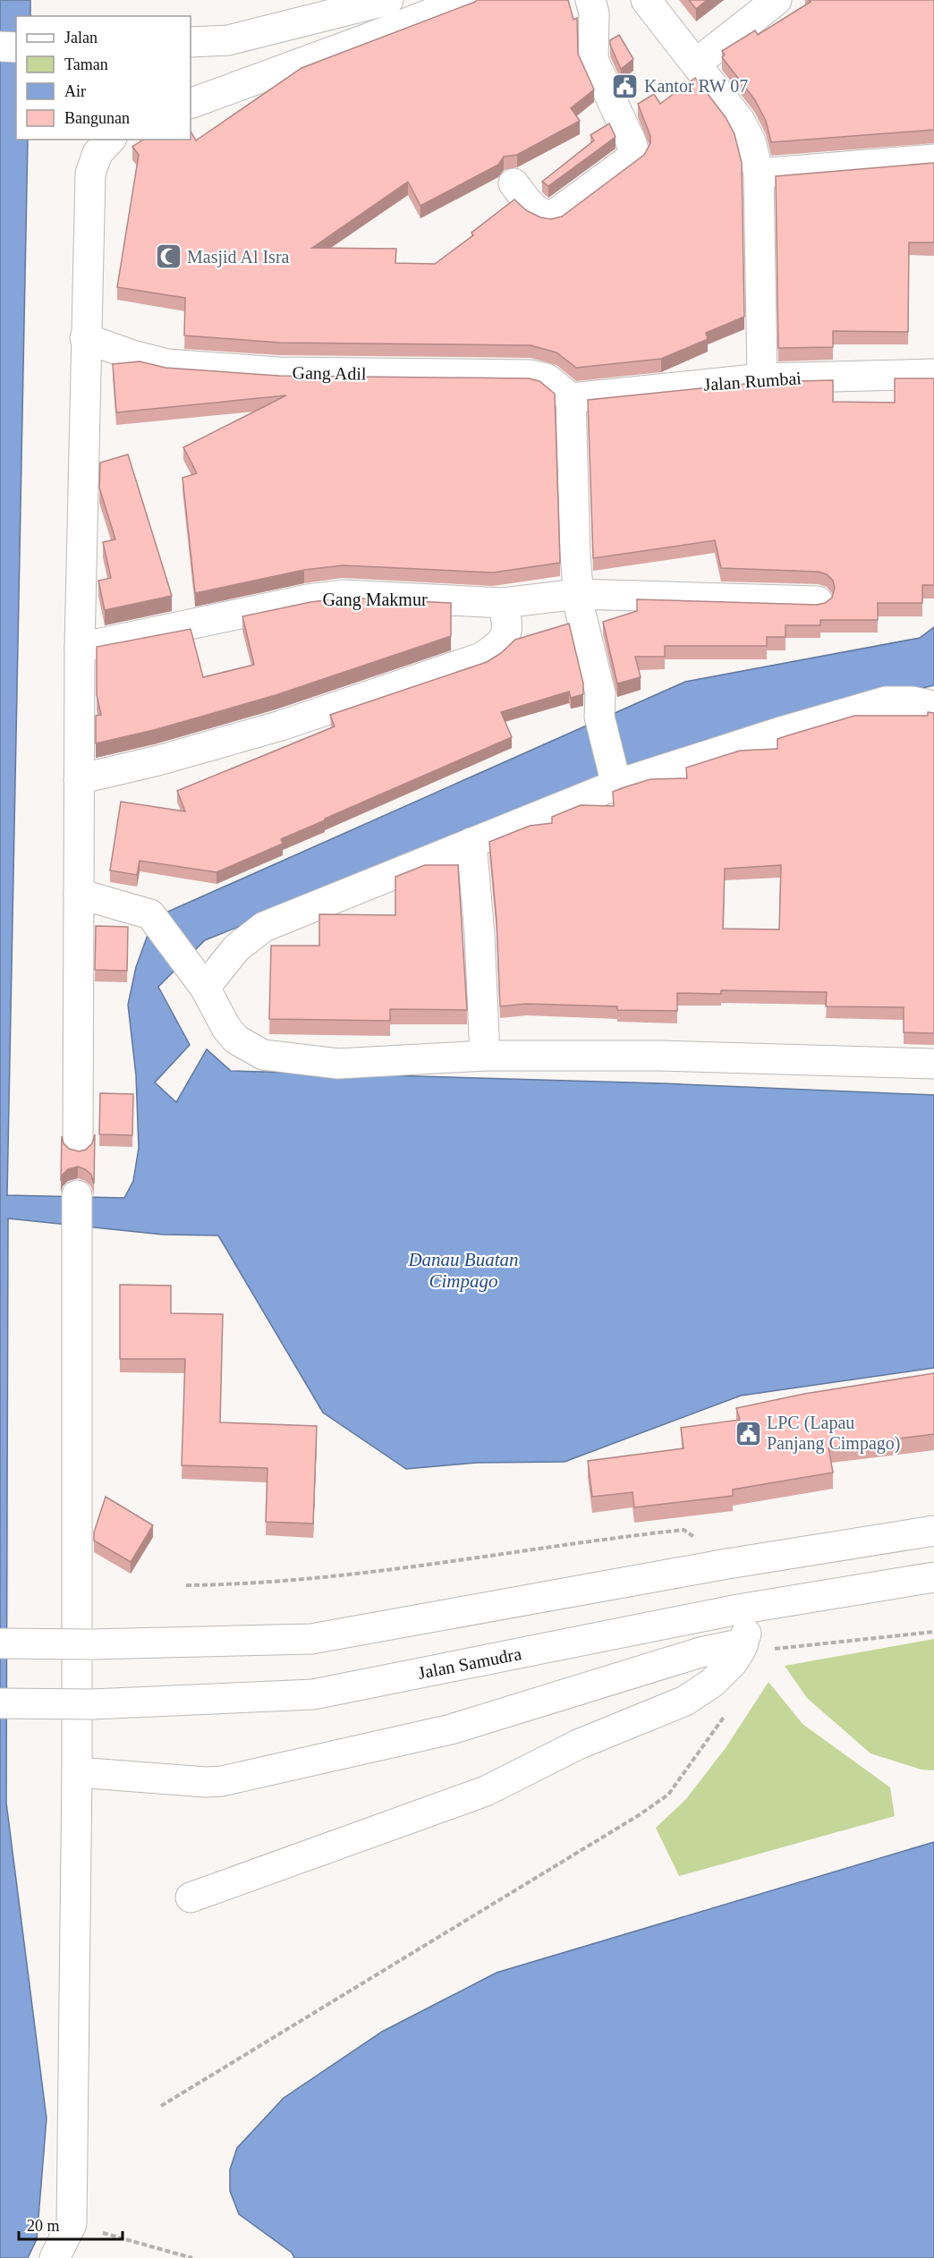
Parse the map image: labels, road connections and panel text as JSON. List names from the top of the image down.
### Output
{
  "streets": {
    "street": [
      "Gang Adil",
      "Jalan Rumbai",
      "Gang Makmur",
      "Jalan Samudra"
    ]
  },
  "crossings": [
    ["Gang Adil", "Jalan Rumbai"]
  ],
  "water": ["Danau Buatan Cimpago"],
  "places": {
    "public building": ["Kantor RW 07", "LPC (Lapau Panjang Cimpago)"],
    "mosque": ["Masjid Al Isra"]
  },
  "legend": [
    "Jalan",
    "Taman",
    "Air",
    "Bangunan"
  ],
  "scale_bar": "20 m"
}
